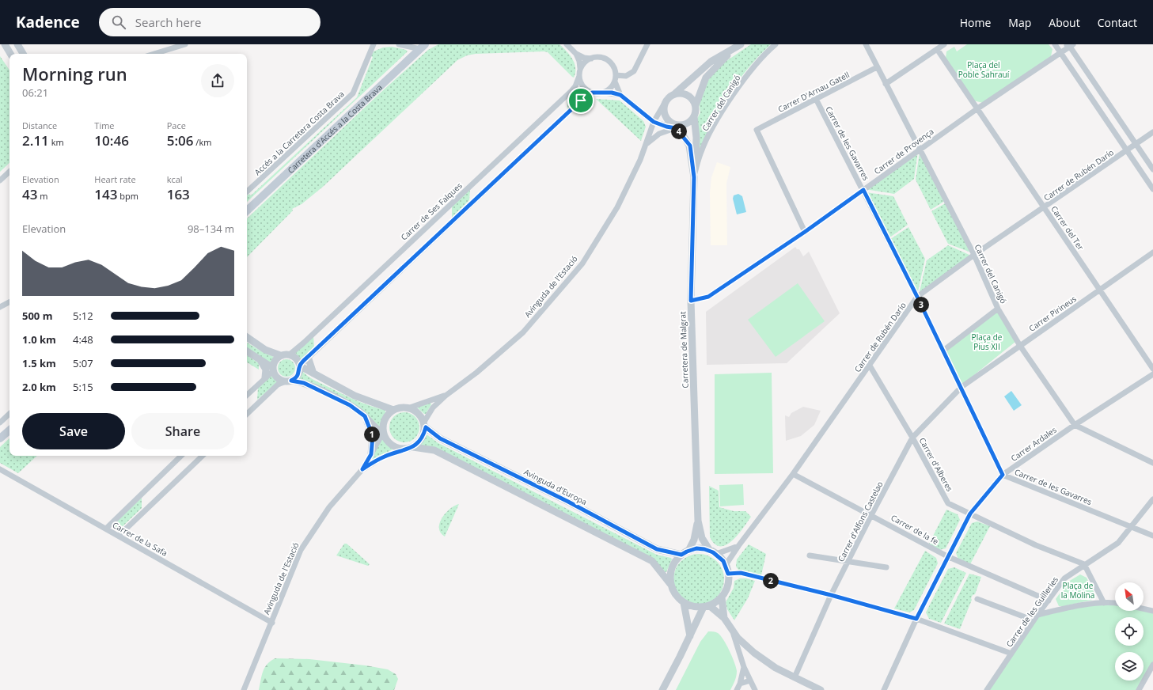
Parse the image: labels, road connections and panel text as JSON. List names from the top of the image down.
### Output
{
  "streets": {
    "main road": ["Carretera d'Accés a la Costa Brava"],
    "street": [
      "Carrer D'Arnau Gatell",
      "Carrer del Canigó",
      "Accés a la Carretera Costa Brava",
      "Carrer de les Gavarres",
      "Carrer de Provença",
      "Carrer de Rubén Darío",
      "Carrer de Ses Falques",
      "Carrer del Ter",
      "Avinguda de l'Estació",
      "Carrer Pirineus",
      "Carretera de Malgrat",
      "Carrer Ardales",
      "Carrer d'Alberes",
      "Avinguda d'Europa",
      "Carrer d'Alfons Castelao",
      "Carrer de la fe",
      "Carrer de la Safa",
      "Carrer de les Guilleries"
    ]
  },
  "crossings": [
    ["Carrer D'Arnau Gatell", "Carrer del Canigó"],
    ["Carrer D'Arnau Gatell", "Carrer de les Gavarres"],
    ["Carrer D'Arnau Gatell", "Carrer de Provença"],
    ["Carrer del Canigó", "Carrer de Provença"],
    ["Carrer del Canigó", "Carrer de Rubén Darío"],
    ["Carrer del Canigó", "Carrer Pirineus"],
    ["Carrer del Canigó", "Carretera de Malgrat"],
    ["Carrer del Canigó", "Carrer Ardales"],
    ["Carrer de les Gavarres", "Carrer de Provença"],
    ["Carrer de les Gavarres", "Carrer de Rubén Darío"],
    ["Carrer de les Gavarres", "Carrer Pirineus"],
    ["Carrer de les Gavarres", "Carrer Ardales"],
    ["Carrer de les Gavarres", "Carrer d'Alfons Castelao"],
    ["Carrer de les Gavarres", "Carrer de les Guilleries"],
    ["Carrer de Provença", "Carrer del Ter"],
    ["Carrer de Provença", "Carretera de Malgrat"],
    ["Carrer de Rubén Darío", "Carrer del Ter"],
    ["Carrer de Rubén Darío", "Carretera de Malgrat"],
    ["Carrer de Rubén Darío", "Carrer d'Alberes"],
    ["Carrer de Rubén Darío", "Avinguda d'Europa"],
    ["Carrer de Rubén Darío", "Carrer de la fe"],
    ["Carrer del Ter", "Carrer Pirineus"],
    ["Avinguda de l'Estació", "Carretera de Malgrat"],
    ["Avinguda de l'Estació", "Avinguda d'Europa"],
    ["Avinguda de l'Estació", "Carrer de la Safa"],
    ["Carrer Pirineus", "Carrer d'Alfons Castelao"],
    ["Carretera de Malgrat", "Avinguda d'Europa"],
    ["Carrer Ardales", "Carrer d'Alberes"],
    ["Carrer Ardales", "Carrer de la fe"],
    ["Carrer d'Alberes", "Carrer d'Alfons Castelao"],
    ["Carrer d'Alberes", "Carrer de les Guilleries"],
    ["Carrer d'Alfons Castelao", "Carrer de la fe"],
    ["Carrer de la fe", "Carrer de les Guilleries"]
  ],
  "parks": ["Plaça del Poble Sahrauí", "Plaça de Pius XII", "Plaça de la Molina"],
  "north": "top left",
  "page": {
    "header": "Kadence",
    "search": "Search here",
    "nav": [
      "Home",
      "Map",
      "About",
      "Contact"
    ],
    "heading": ["Morning run", "06:21"],
    "stats": [
      ["Distance", "2.11 km"],
      ["Time", "10:46"],
      ["Pace", "5:06 /km"],
      ["Elevation", "43 m"],
      ["Heart rate", "143 bpm"],
      ["kcal", "163"]
    ],
    "pins": [
      "4",
      "3",
      "1",
      "2"
    ],
    "chart": ["Elevation", "98–134 m"],
    "list": [
      {
        "name": "500 m",
        "note": "5:12"
      },
      {
        "name": "1.0 km",
        "note": "4:48"
      },
      {
        "name": "1.5 km",
        "note": "5:07"
      },
      {
        "name": "2.0 km",
        "note": "5:15"
      }
    ],
    "buttons": ["Save", "Share"]
  }
}
